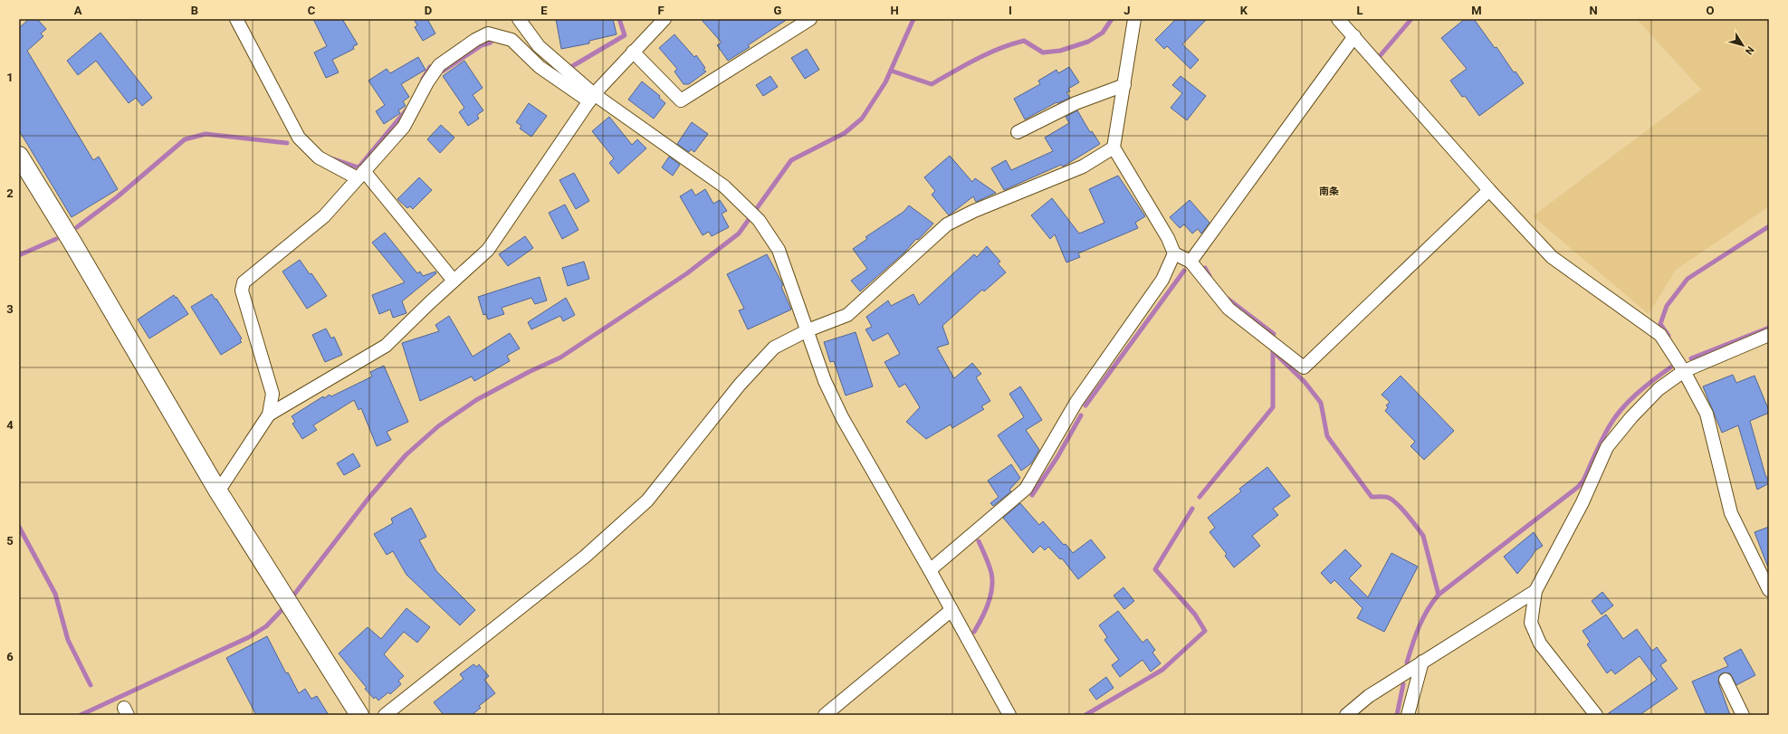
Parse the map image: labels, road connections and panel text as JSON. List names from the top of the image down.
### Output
{
  "districts": ["南条"],
  "north": "bottom right",
  "grid": {
    "columns": [
      "A",
      "B",
      "C",
      "D",
      "E",
      "F",
      "G",
      "H",
      "I",
      "J",
      "K",
      "L",
      "M",
      "N",
      "O"
    ],
    "rows": [
      "1",
      "2",
      "3",
      "4",
      "5",
      "6"
    ]
  }
}
